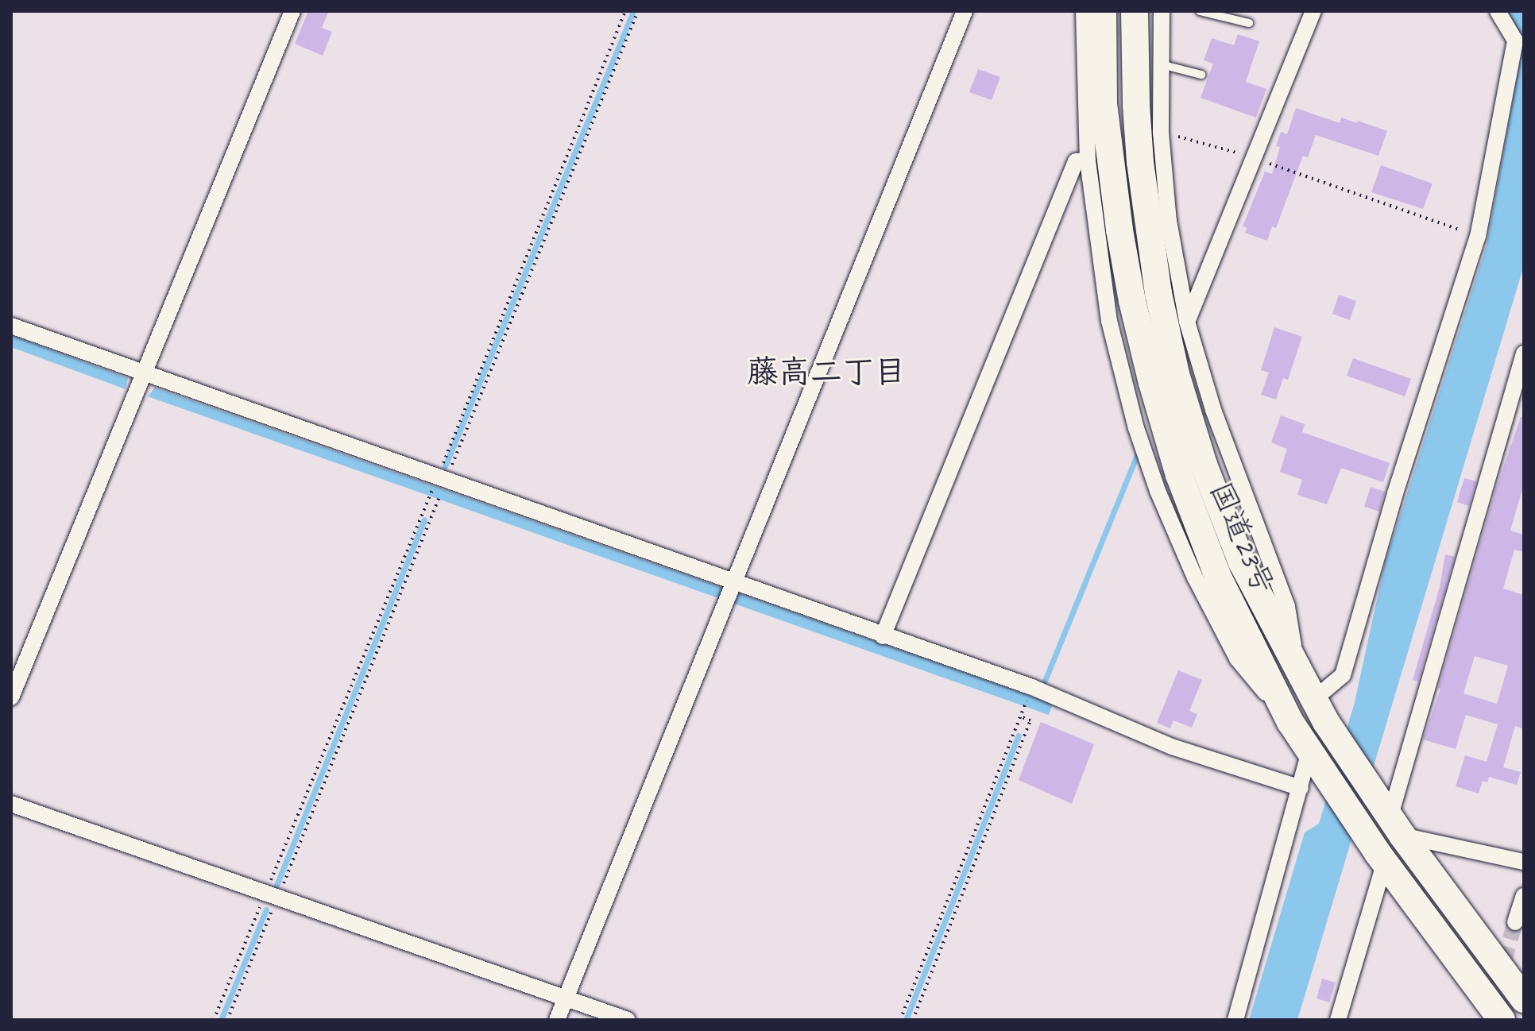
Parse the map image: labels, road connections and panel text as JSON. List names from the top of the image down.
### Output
{
  "streets": {
    "highway": ["国道23号"]
  },
  "districts": ["藤高二丁目"]
}
